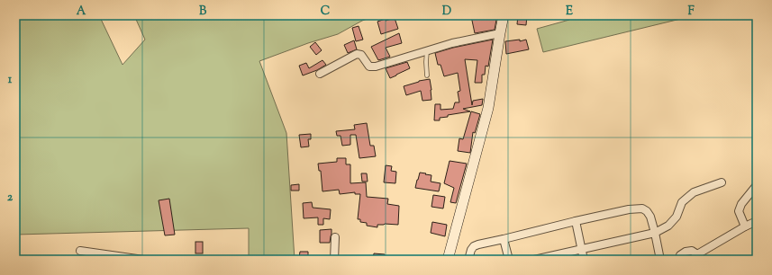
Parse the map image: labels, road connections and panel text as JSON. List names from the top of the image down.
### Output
{
  "grid": {
    "columns": [
      "A",
      "B",
      "C",
      "D",
      "E",
      "F"
    ],
    "rows": ["1", "2"]
  }
}
